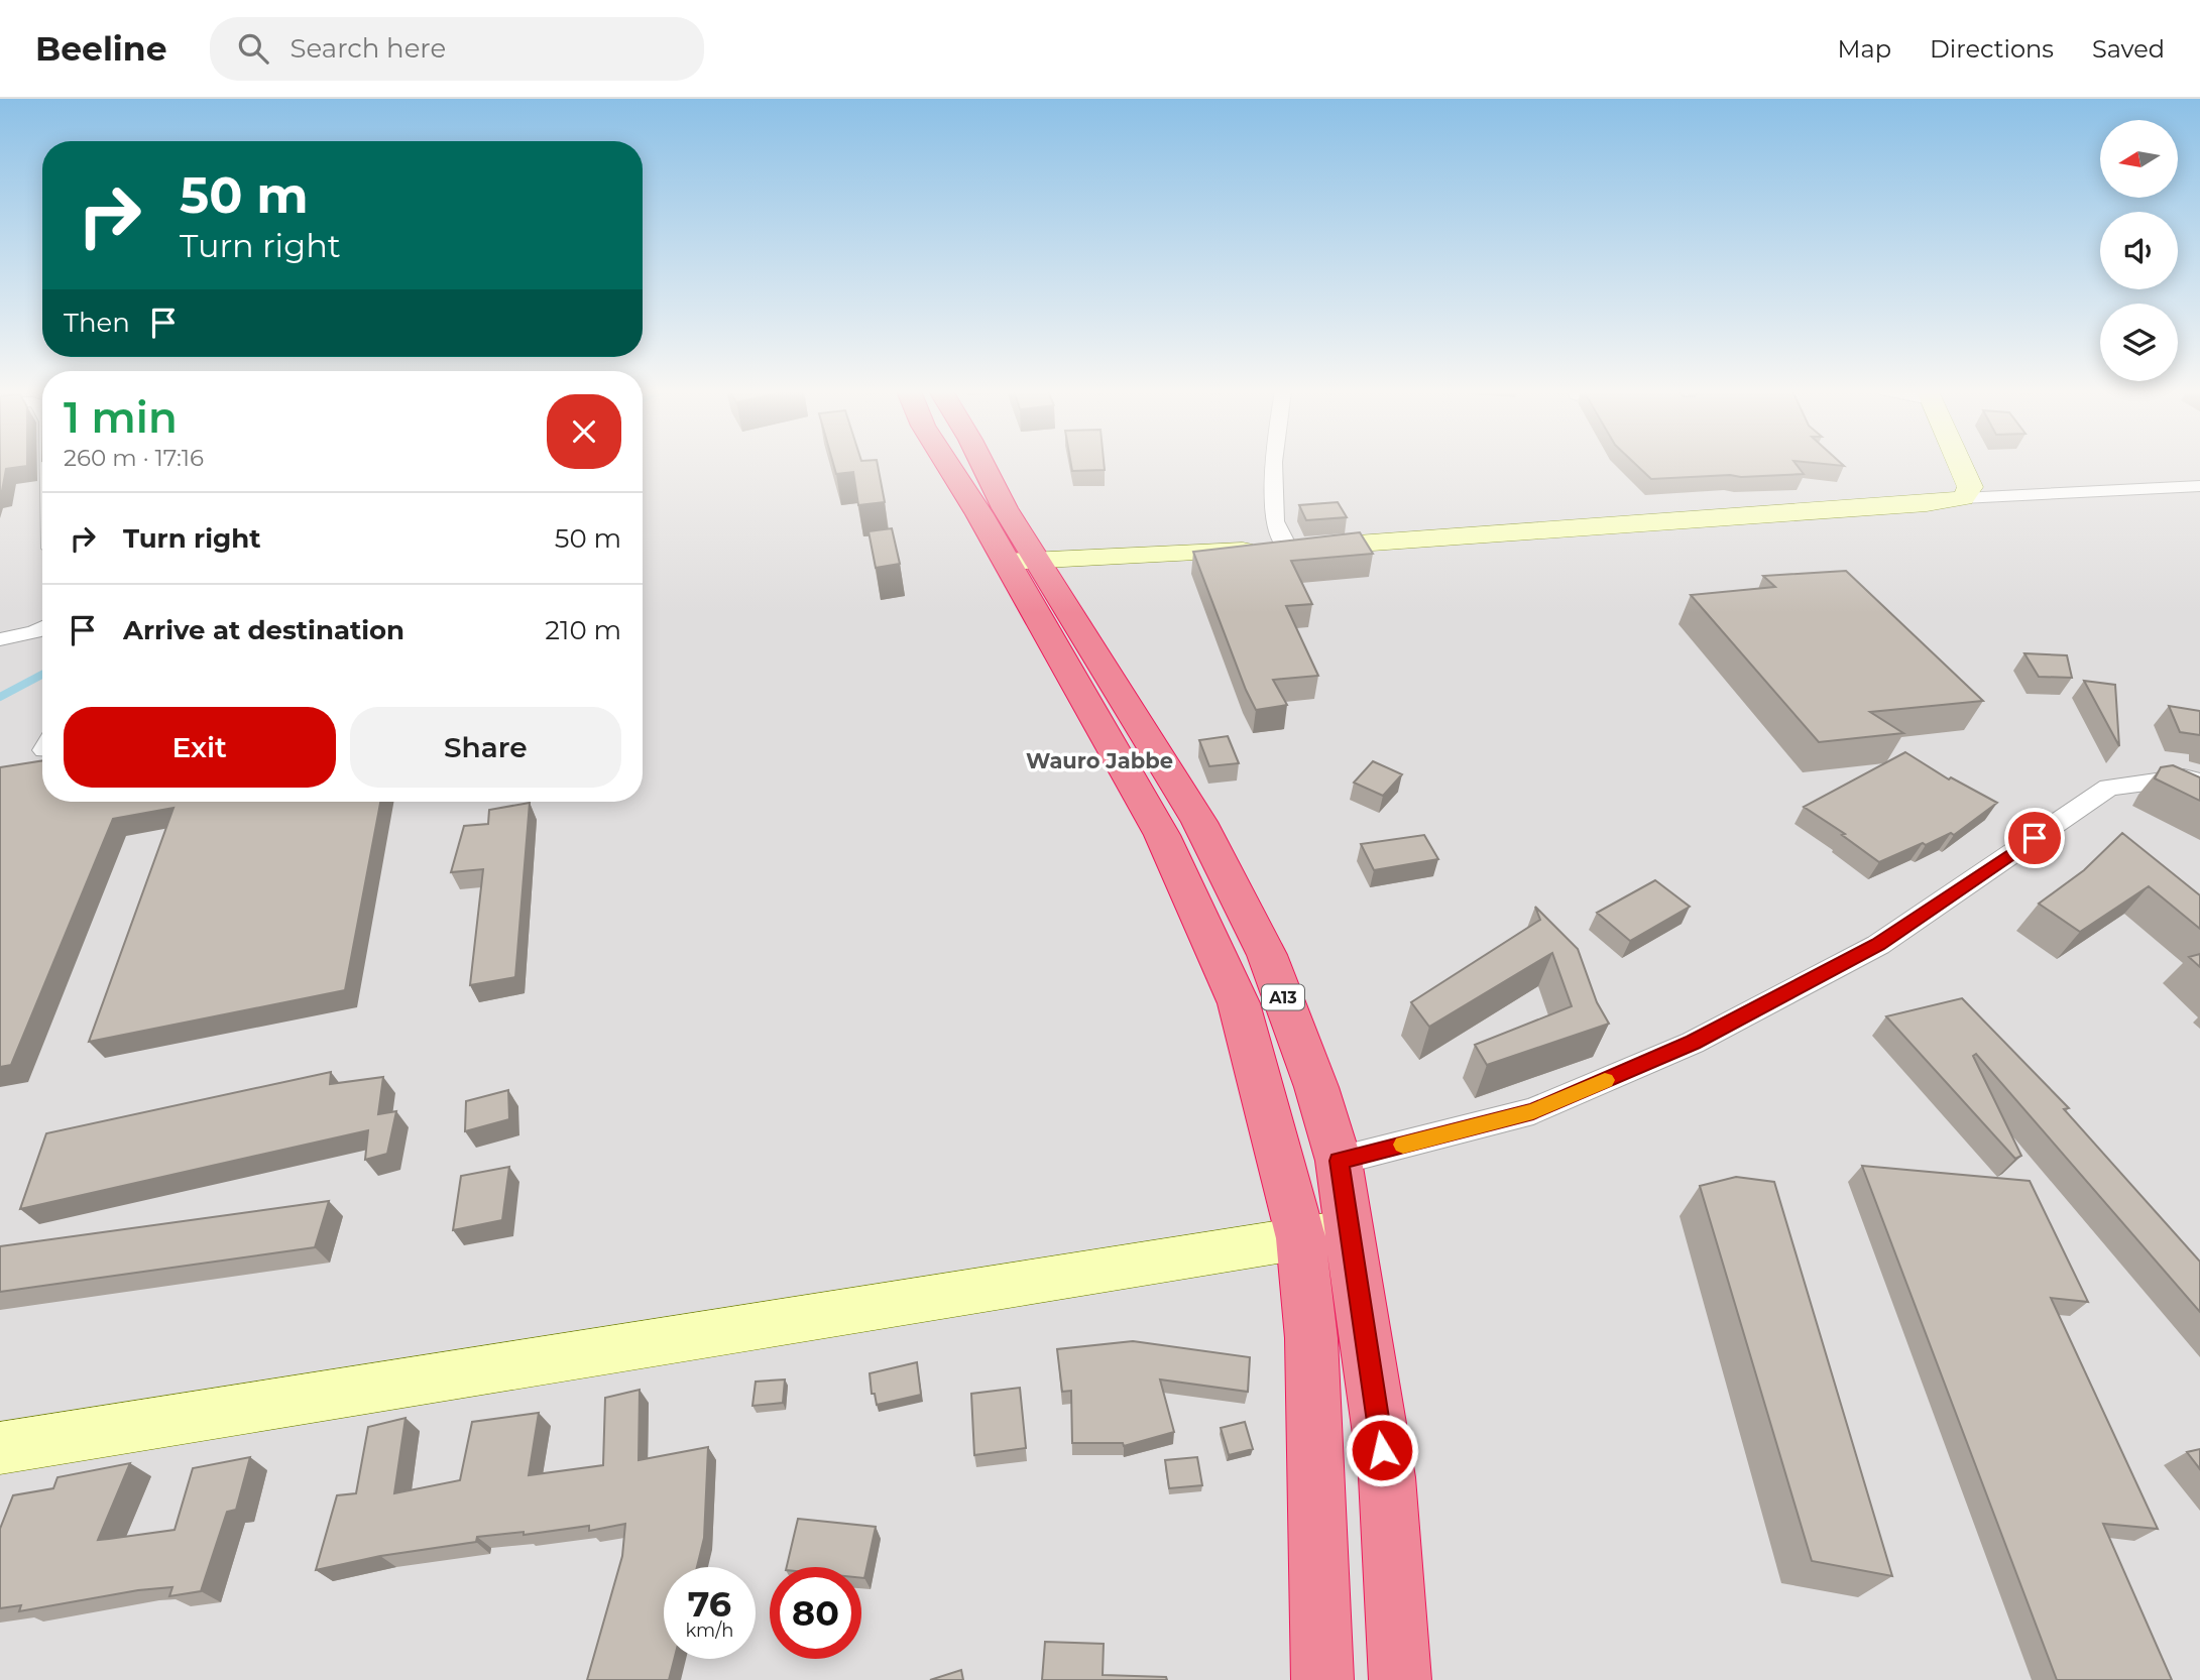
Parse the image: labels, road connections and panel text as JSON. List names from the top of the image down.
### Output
{
  "streets": {
    "highway": ["A13"]
  },
  "districts": ["Wauro Jabbe"],
  "north": "left",
  "page": {
    "header": "Beeline",
    "search": "Search here",
    "nav": ["Map", "Directions", "Saved"],
    "turn": ["50 m", "Turn right"],
    "then": "Then",
    "heading": ["1 min", "260 m · 17:16"],
    "list": [
      {
        "name": "Turn right",
        "value": "50 m"
      },
      {
        "name": "Arrive at destination",
        "value": "210 m"
      }
    ],
    "buttons": ["Exit", "Share"],
    "speed": "76 km/h",
    "limit": "80"
  }
}
